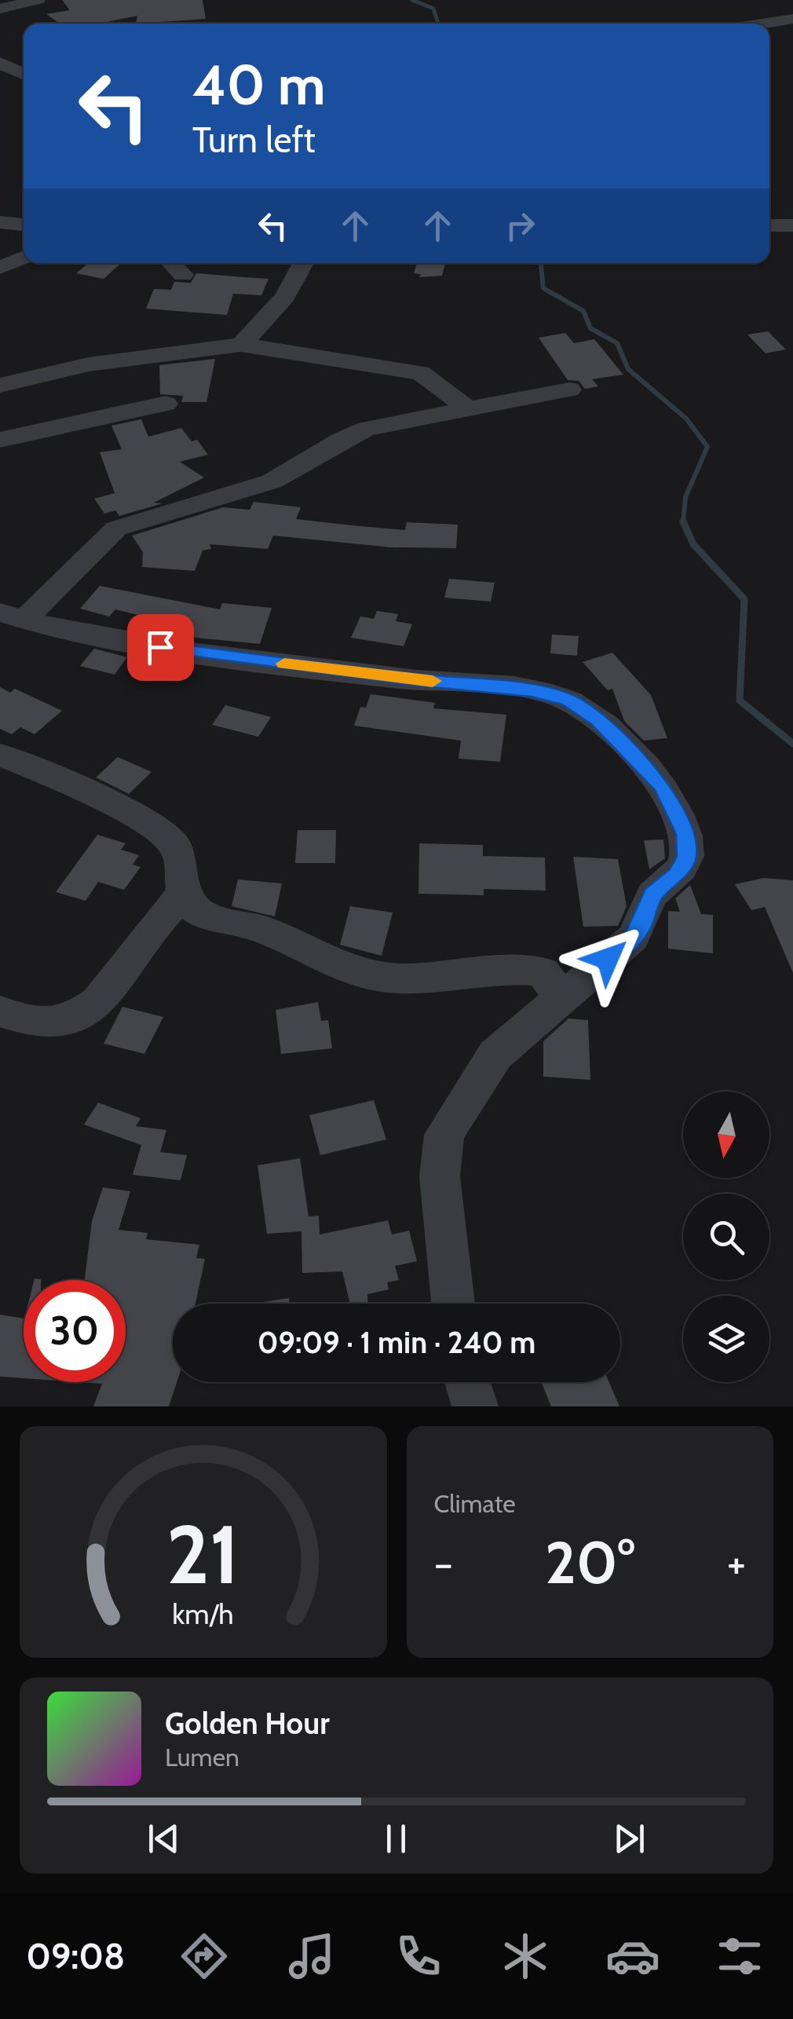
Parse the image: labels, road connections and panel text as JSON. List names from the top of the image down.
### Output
{
  "north": "bottom",
  "page": {
    "turn": ["40 m", "Turn left"],
    "limit": "30",
    "trip": "09:09 · 1 min · 240 m",
    "tile": "Climate",
    "heat": ["−", "20°", "+"],
    "song": ["Golden Hour", "Lumen"],
    "tabs": "09:08",
    "gauge": ["21", "km/h"]
  }
}
